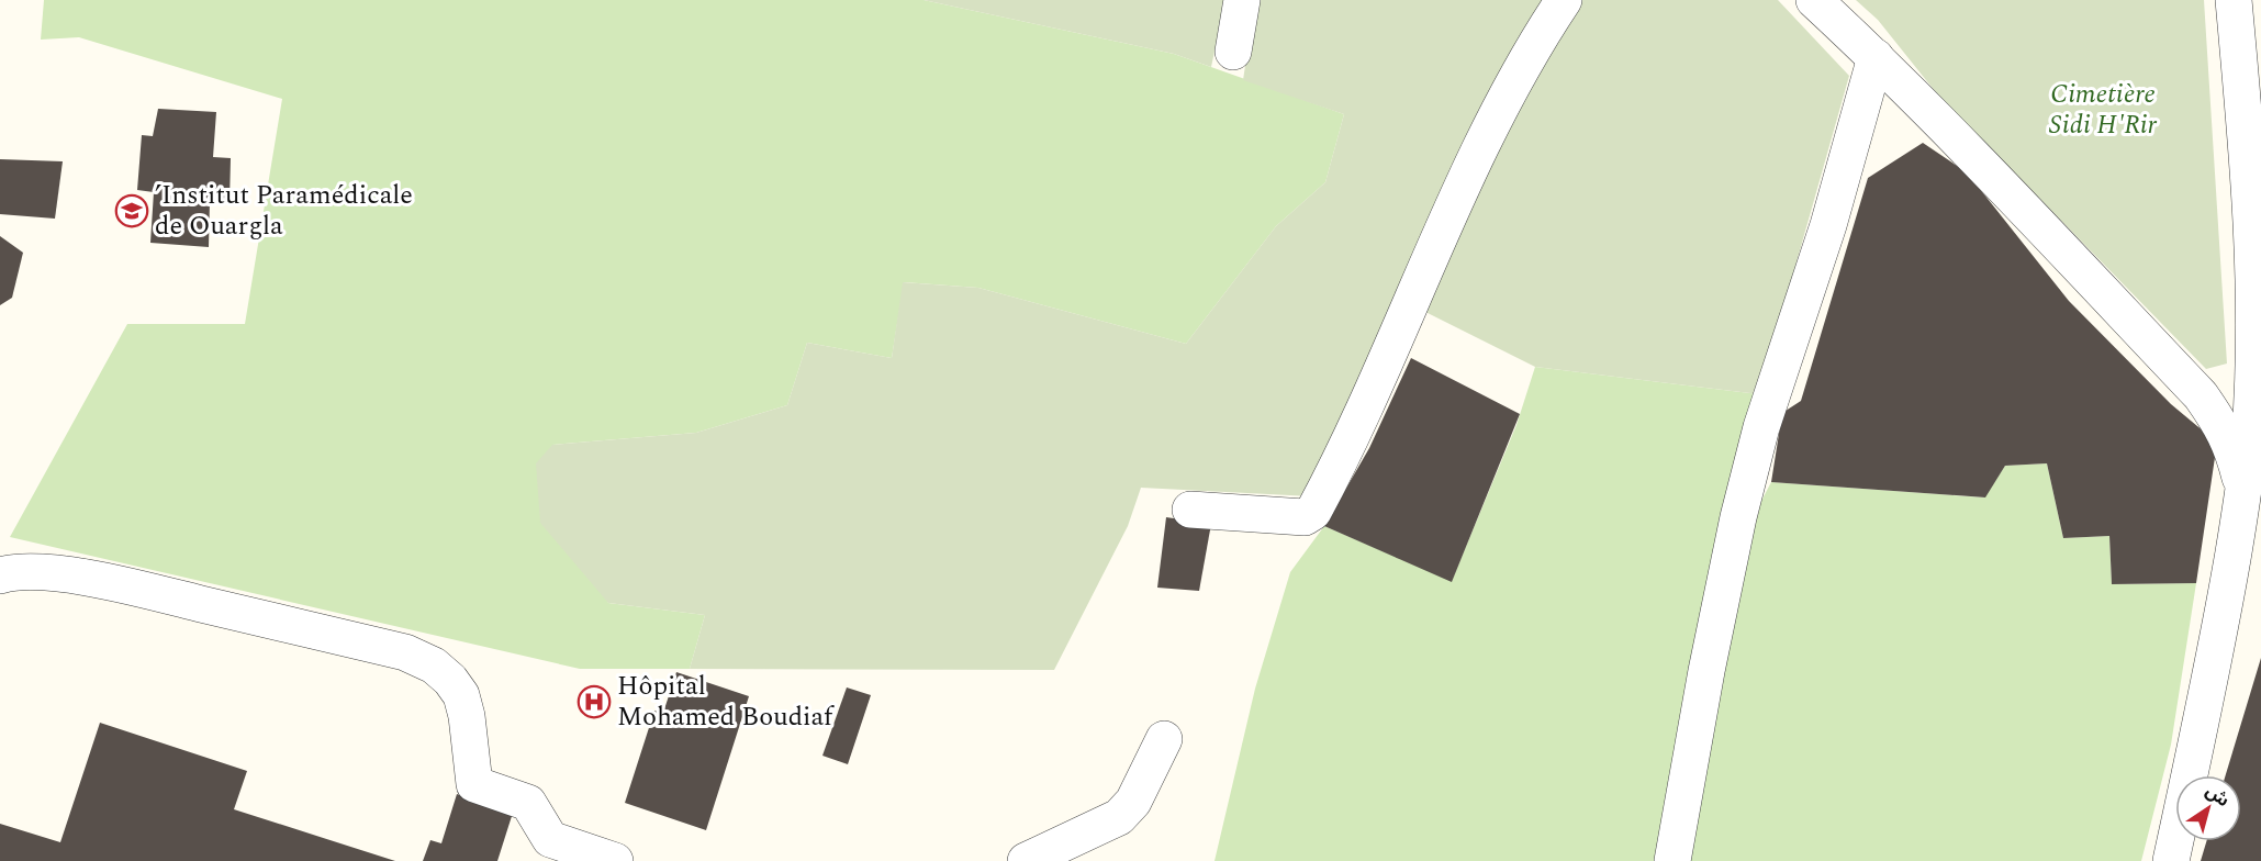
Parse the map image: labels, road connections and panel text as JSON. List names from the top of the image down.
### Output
{
  "parks": ["Cimetière Sidi H'Rir"],
  "places": {
    "school or university": ["’Institut Paramédicale de Ouargla"],
    "hospital": ["Hôpital Mohamed Boudiaf"]
  },
  "north": "top right"
}
